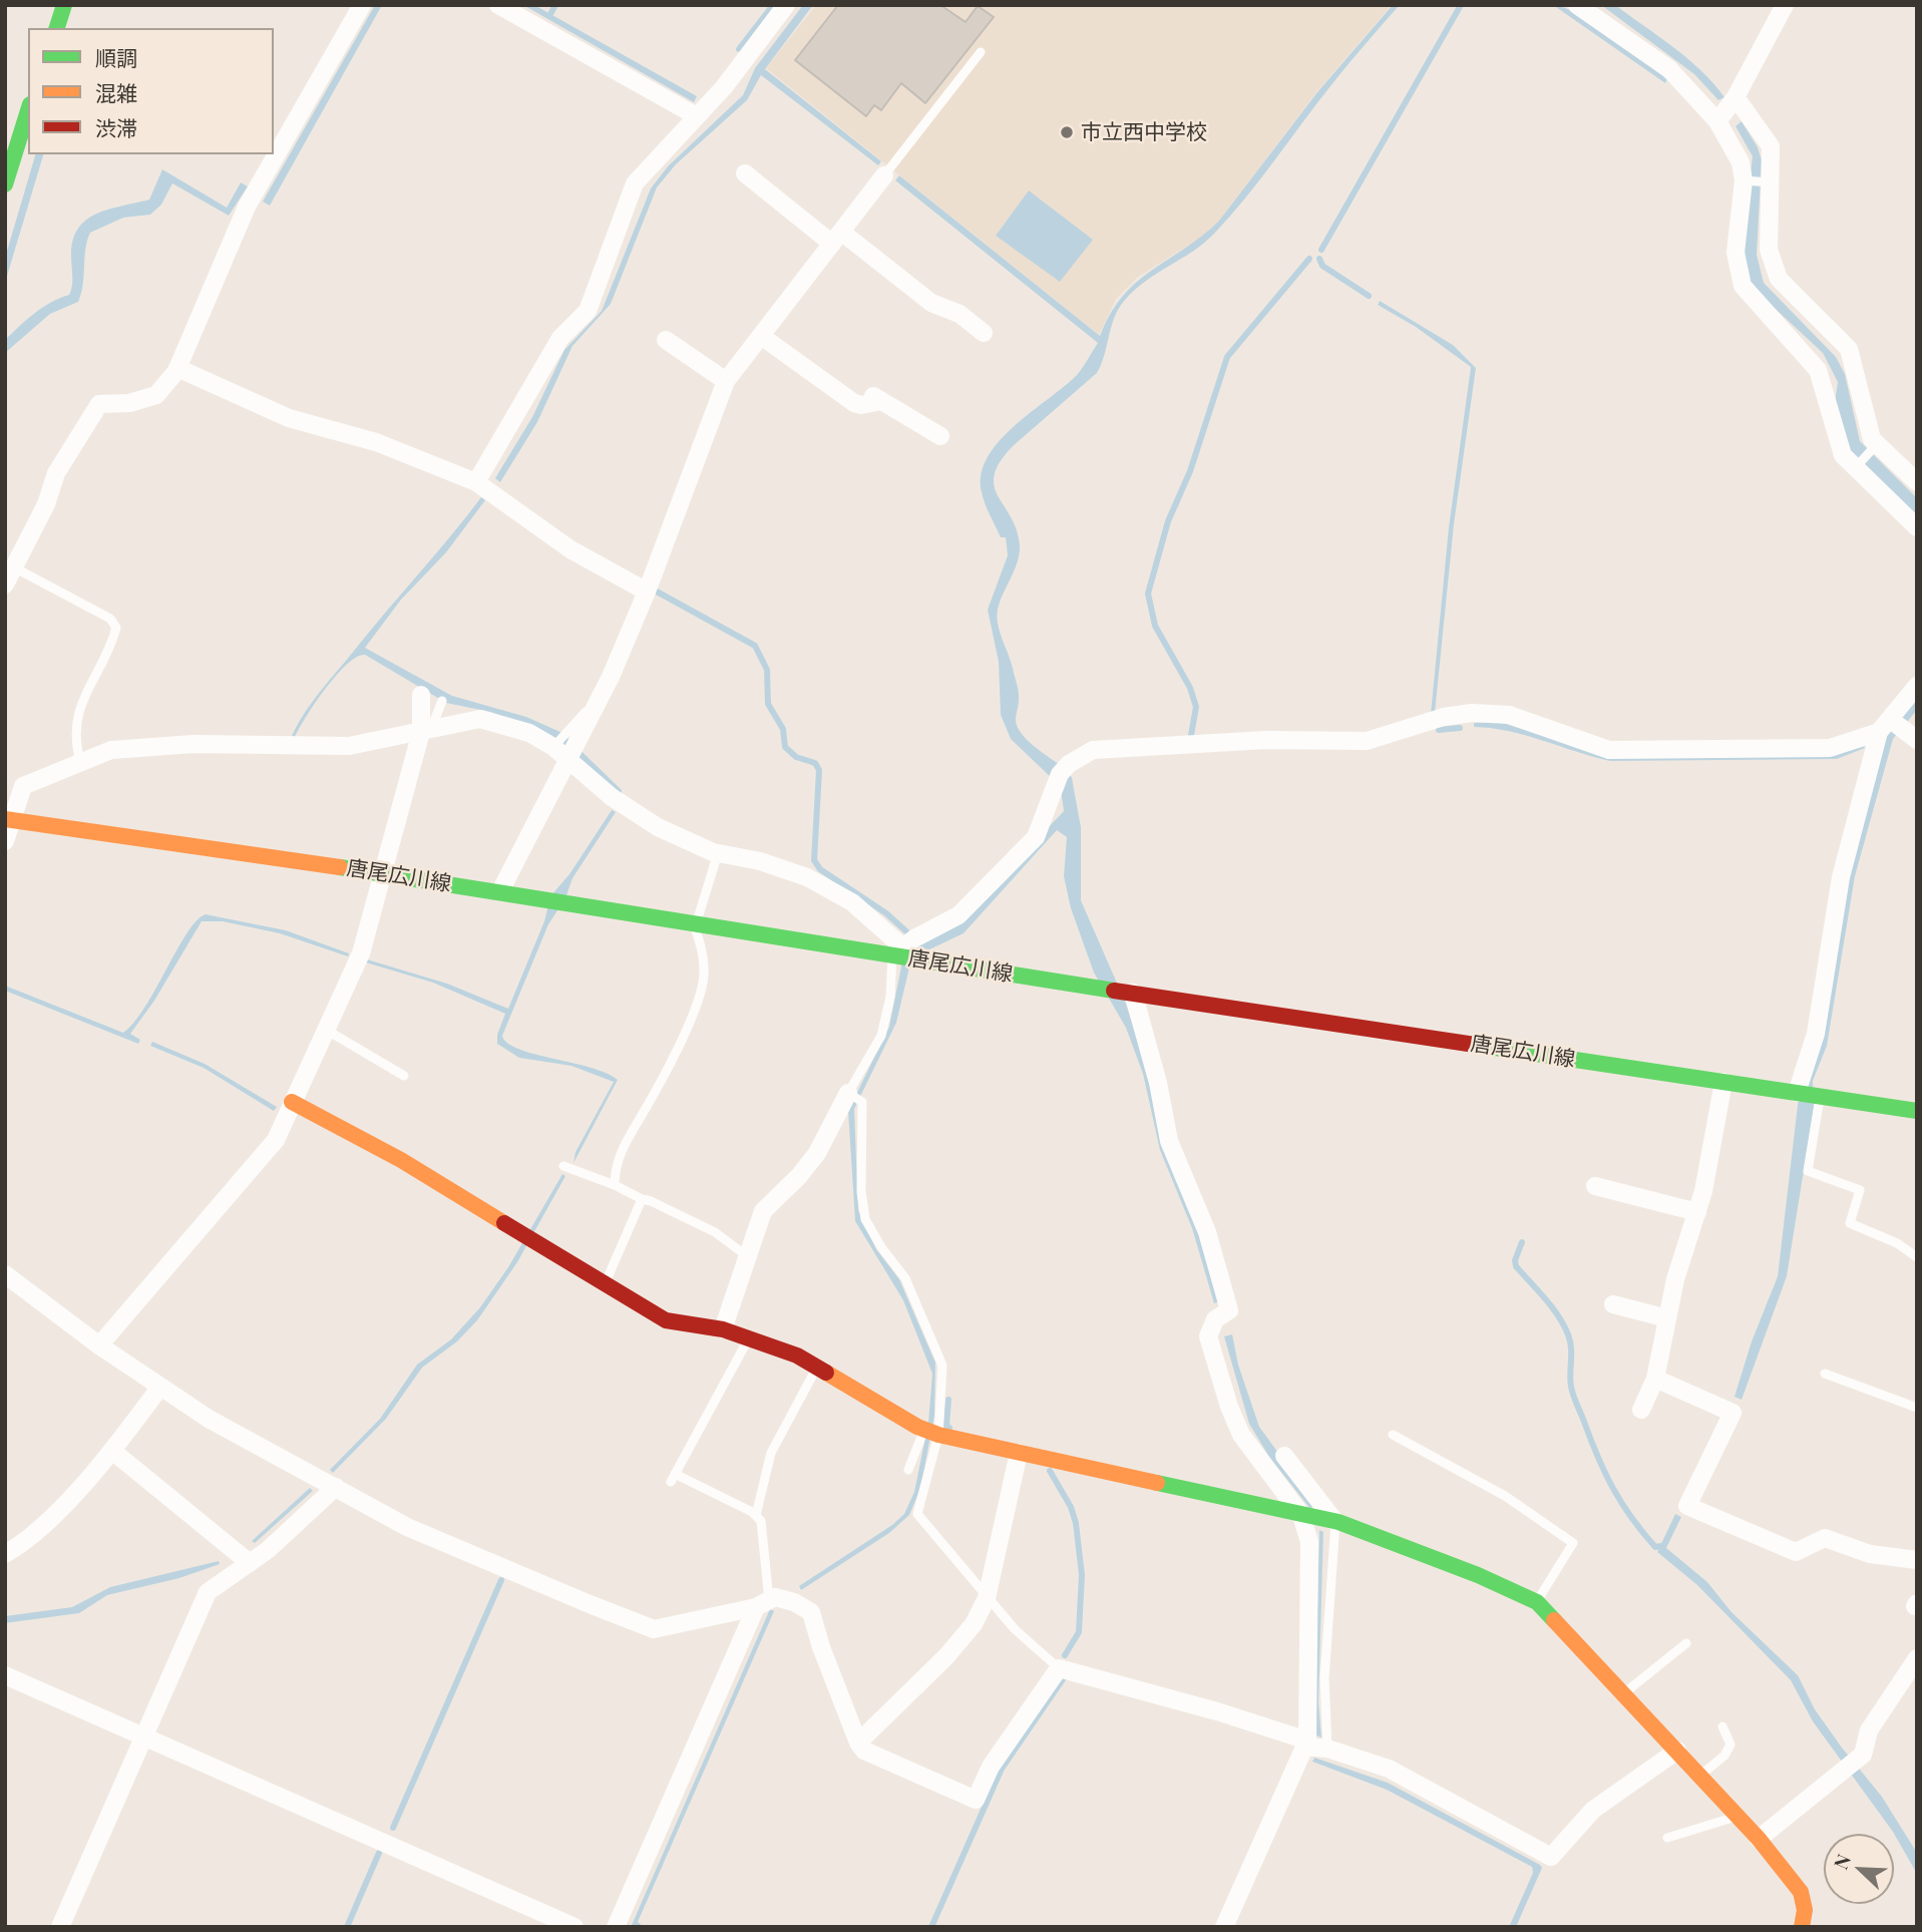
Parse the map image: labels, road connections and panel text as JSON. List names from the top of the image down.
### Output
{
  "streets": {
    "street": ["唐尾広川線"]
  },
  "places": ["市立西中学校"],
  "legend": ["順調", "混雑", "渋滞"],
  "north": "top left"
}
